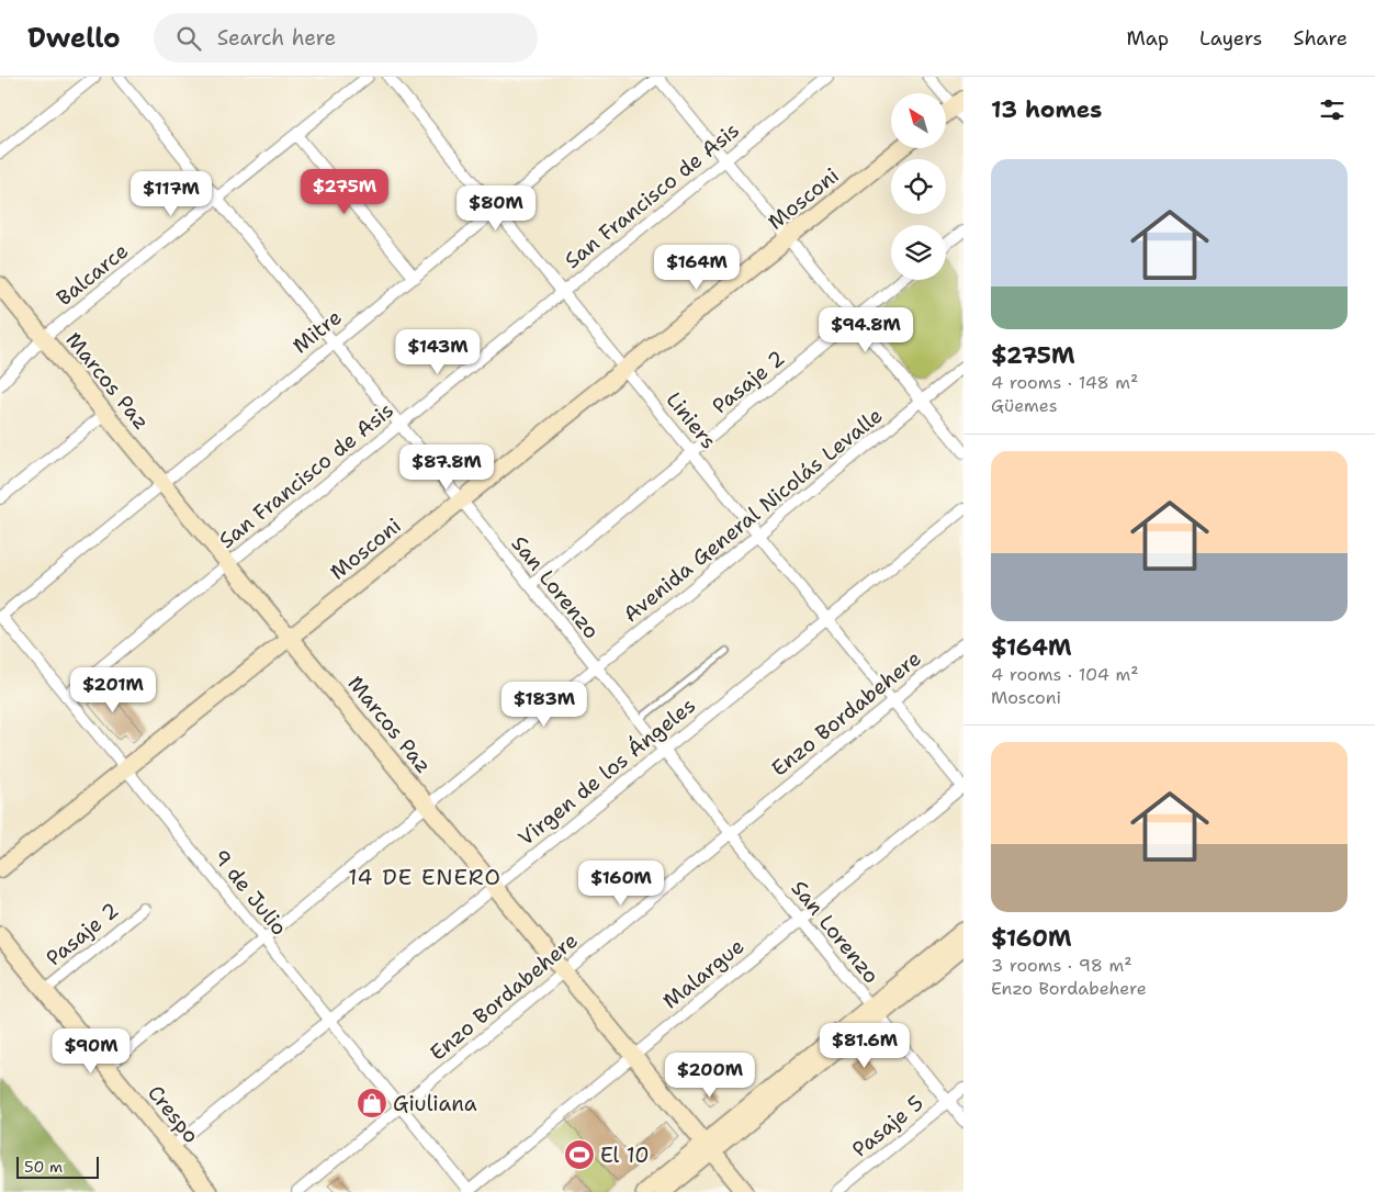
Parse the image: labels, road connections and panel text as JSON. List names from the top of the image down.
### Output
{
  "streets": {
    "street": [
      "San Francisco de Asis",
      "Mosconi",
      "Balcarce",
      "Mitre",
      "Marcos Paz",
      "Pasaje 2",
      "Liniers",
      "Avenida General Nicolás Levalle",
      "San Lorenzo",
      "Enzo Bordabehere",
      "Virgen de los Ángeles",
      "9 de Julio",
      "Malargue",
      "Crespo",
      "Pasaje 5"
    ]
  },
  "crossings": [
    ["San Francisco de Asis", "Marcos Paz"],
    ["San Francisco de Asis", "Liniers"],
    ["San Francisco de Asis", "San Lorenzo"],
    ["San Francisco de Asis", "9 de Julio"],
    ["Mosconi", "Marcos Paz"],
    ["Mosconi", "Liniers"],
    ["Mosconi", "San Lorenzo"],
    ["Mosconi", "9 de Julio"],
    ["Balcarce", "Marcos Paz"],
    ["Balcarce", "San Lorenzo"],
    ["Mitre", "Marcos Paz"],
    ["Mitre", "Liniers"],
    ["Mitre", "San Lorenzo"],
    ["Mitre", "9 de Julio"],
    ["Marcos Paz", "Avenida General Nicolás Levalle"],
    ["Marcos Paz", "Enzo Bordabehere"],
    ["Marcos Paz", "Virgen de los Ángeles"],
    ["Marcos Paz", "Malargue"],
    ["Pasaje 2", "Liniers"],
    ["Pasaje 2", "San Lorenzo"],
    ["Pasaje 2", "Crespo"],
    ["Liniers", "Avenida General Nicolás Levalle"],
    ["Liniers", "Enzo Bordabehere"],
    ["Liniers", "Virgen de los Ángeles"],
    ["Liniers", "Malargue"],
    ["Avenida General Nicolás Levalle", "San Lorenzo"],
    ["Avenida General Nicolás Levalle", "9 de Julio"],
    ["Avenida General Nicolás Levalle", "Crespo"],
    ["San Lorenzo", "Enzo Bordabehere"],
    ["San Lorenzo", "Virgen de los Ángeles"],
    ["San Lorenzo", "Malargue"],
    ["San Lorenzo", "Pasaje 5"],
    ["Enzo Bordabehere", "9 de Julio"],
    ["Virgen de los Ángeles", "9 de Julio"],
    ["Virgen de los Ángeles", "Crespo"],
    ["9 de Julio", "Malargue"]
  ],
  "districts": ["14 DE ENERO"],
  "places": {
    "shop": ["Giuliana"],
    "sports": ["El 10"]
  },
  "scale_bar": "50 m",
  "north": "top left",
  "page": {
    "header": "Dwello",
    "search": "Search here",
    "nav": ["Map", "Layers", "Share"],
    "heading": "13 homes",
    "list": [
      {
        "name": "$275M",
        "note": "4 rooms · 148 m² · Güemes"
      },
      {
        "name": "$164M",
        "note": "4 rooms · 104 m² · Mosconi"
      },
      {
        "name": "$160M",
        "note": "3 rooms · 98 m² · Enzo Bordabehere"
      }
    ],
    "price": [
      "$275M",
      "$117M",
      "$80M",
      "$164M",
      "$94.8M",
      "$143M",
      "$87.8M",
      "$201M",
      "$183M",
      "$160M",
      "$81.6M",
      "$90M",
      "$200M"
    ],
    "scale": "50 m"
  }
}
